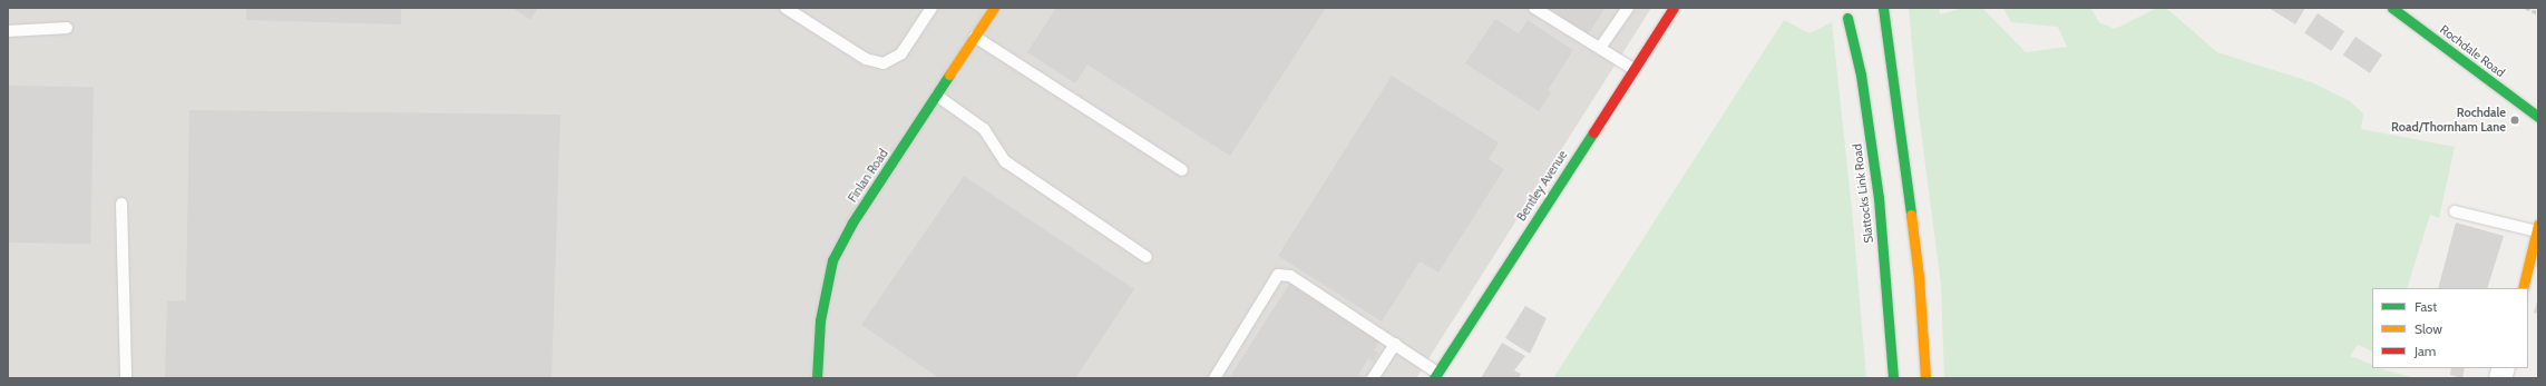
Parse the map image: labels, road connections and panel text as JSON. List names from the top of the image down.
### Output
{
  "streets": {
    "main road": [
      "Rochdale Road",
      "Finlan Road",
      "Bentley Avenue",
      "Slattocks Link Road"
    ]
  },
  "places": ["Rochdale Road/Thornham Lane"],
  "legend": ["Fast", "Slow", "Jam"]
}
